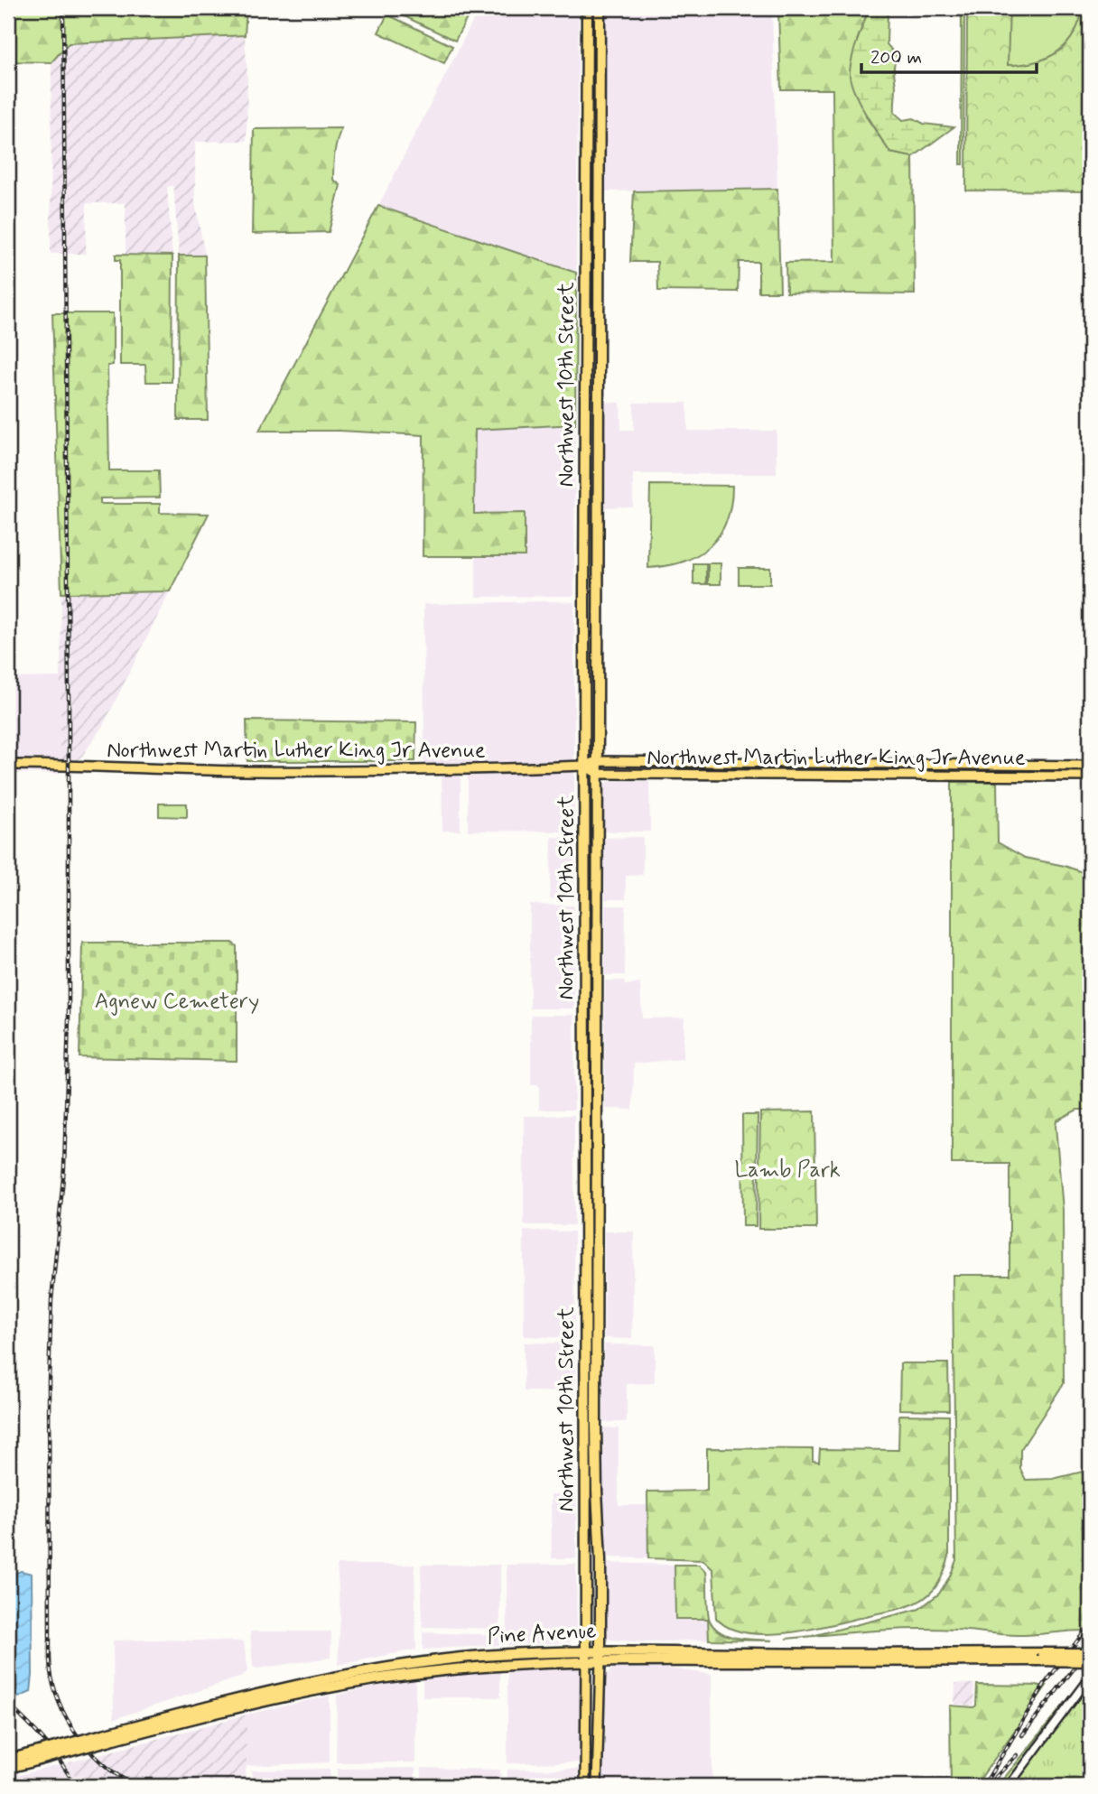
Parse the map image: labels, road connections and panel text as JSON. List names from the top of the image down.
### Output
{
  "streets": {
    "highway": ["Northwest 10th Street", "Pine Avenue"],
    "main road": ["Northwest Martin Luther King Jr Avenue"]
  },
  "crossings": [
    ["Northwest 10th Street", "Northwest Martin Luther King Jr Avenue"],
    ["Northwest 10th Street", "Pine Avenue"]
  ],
  "parks": ["Agnew Cemetery", "Lamb Park"],
  "scale_bar": "200 m"
}
